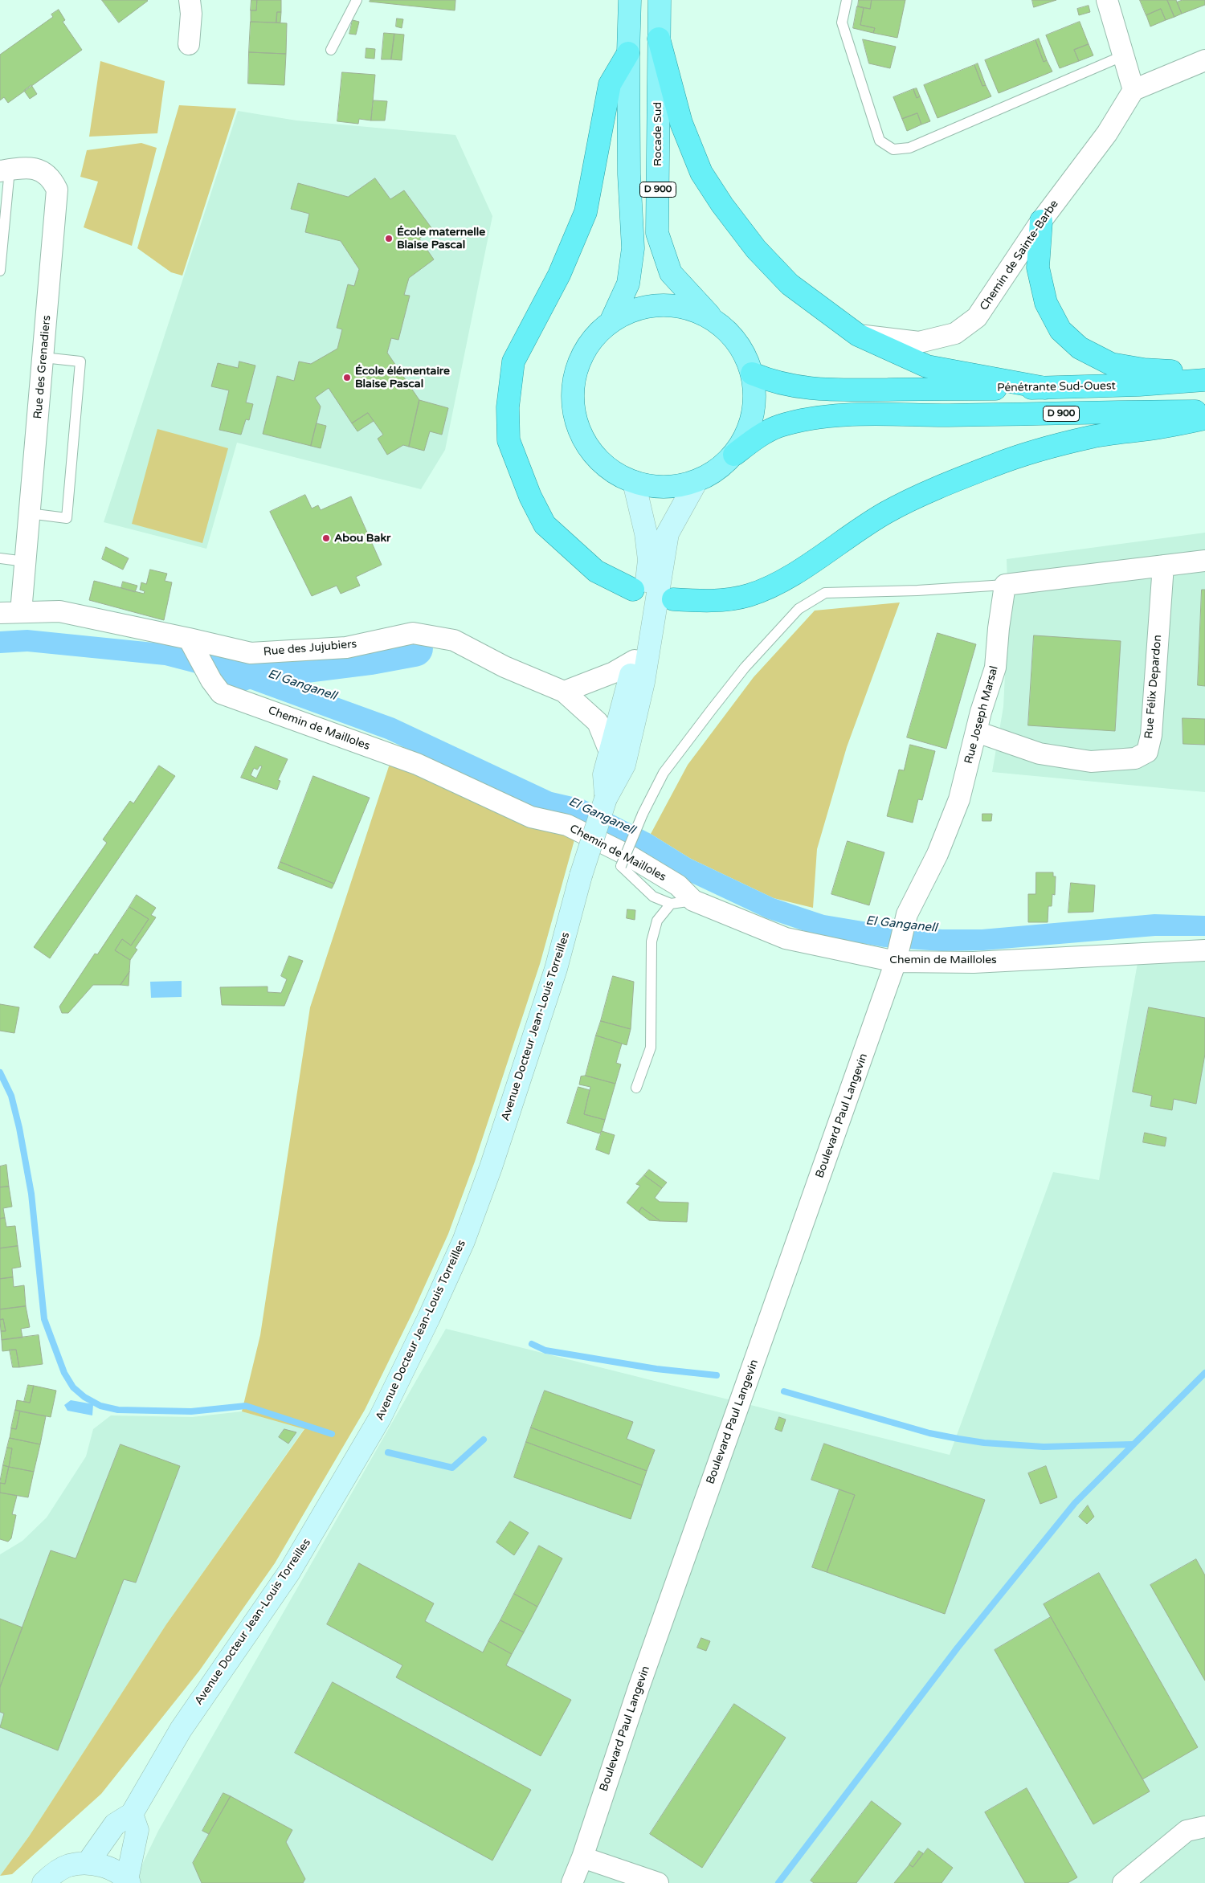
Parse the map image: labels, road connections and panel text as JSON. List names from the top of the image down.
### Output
{
  "streets": {
    "highway": ["D 900", "Pénétrante Sud-Ouest"],
    "main road": ["Rocade Sud", "Avenue Docteur Jean-Louis Torreilles"],
    "street": [
      "Chemin de Sainte-Barbe",
      "Rue des Grenadiers",
      "Rue des Jujubiers",
      "Rue Félix Depardon",
      "Rue Joseph Marsal",
      "Chemin de Mailloles",
      "Boulevard Paul Langevin"
    ]
  },
  "crossings": [
    ["Rue des Jujubiers", "Chemin de Mailloles"],
    ["Rue des Jujubiers", "Avenue Docteur Jean-Louis Torreilles"],
    ["Rue Félix Depardon", "Rue Joseph Marsal"],
    ["Rue Joseph Marsal", "Chemin de Mailloles"],
    ["Rue Joseph Marsal", "Boulevard Paul Langevin"],
    ["Chemin de Mailloles", "Boulevard Paul Langevin"]
  ],
  "water": ["El Ganganell"],
  "places": ["École maternelle Blaise Pascal", "École élémentaire Blaise Pascal", "Abou Bakr"]
}
